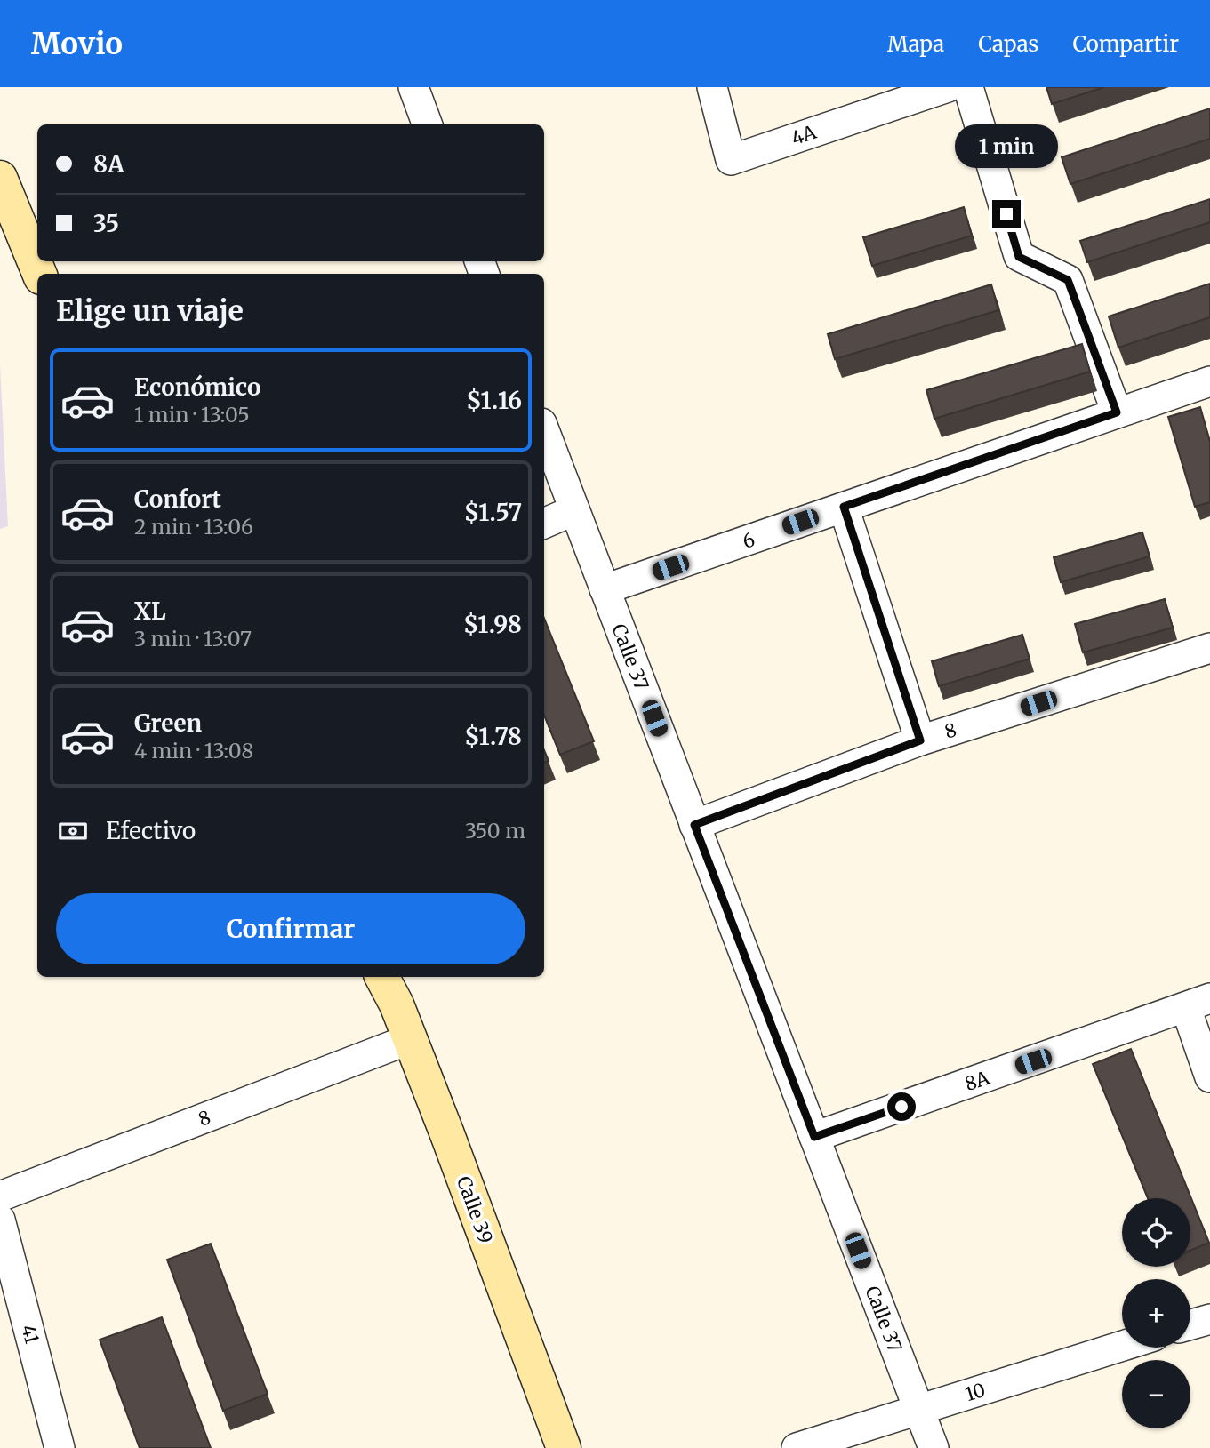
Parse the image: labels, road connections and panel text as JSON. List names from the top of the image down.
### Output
{
  "streets": {
    "street": [
      "4A",
      "6",
      "Calle 37",
      "8",
      "8A",
      "Calle 39",
      "41",
      "10"
    ]
  },
  "crossings": [
    ["6", "Calle 37"],
    ["Calle 37", "8"],
    ["Calle 37", "8A"],
    ["Calle 37", "10"],
    ["8", "Calle 39"]
  ],
  "page": {
    "header": "Movio",
    "nav": ["Mapa", "Capas", "Compartir"],
    "bubble": "1 min",
    "banner": ["8A", "35"],
    "heading": "Elige un viaje",
    "list": [
      {
        "name": "Económico",
        "note": "1 min · 13:05",
        "value": "$1.16"
      },
      {
        "name": "Confort",
        "note": "2 min · 13:06",
        "value": "$1.57"
      },
      {
        "name": "XL",
        "note": "3 min · 13:07",
        "value": "$1.98"
      },
      {
        "name": "Green",
        "note": "4 min · 13:08",
        "value": "$1.78"
      }
    ],
    "pay": ["Efectivo", "350 m"],
    "buttons": "Confirmar",
    "map_buttons": ["+", "−"]
  }
}
